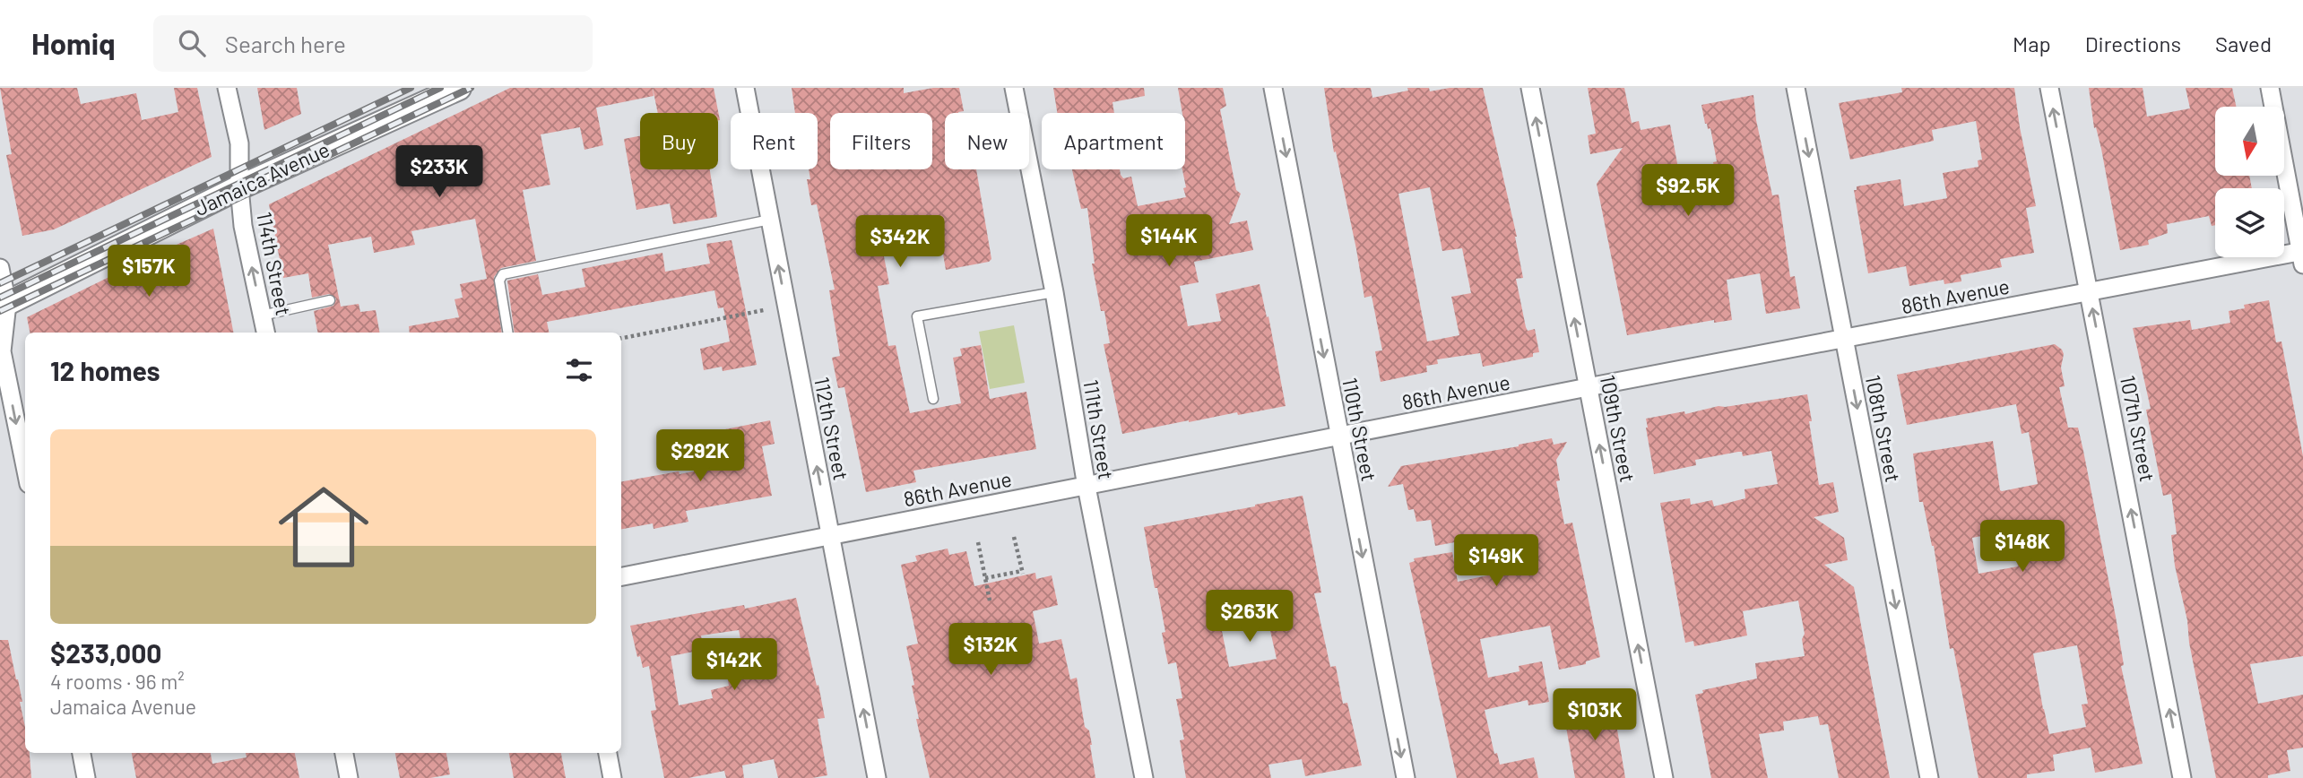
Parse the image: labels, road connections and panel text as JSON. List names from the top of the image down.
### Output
{
  "streets": {
    "main road": ["Jamaica Avenue"],
    "street": [
      "114th Street",
      "86th Avenue",
      "112th Street",
      "109th Street",
      "108th Street",
      "107th Street",
      "111th Street",
      "110th Street"
    ]
  },
  "crossings": [
    ["Jamaica Avenue", "114th Street"],
    ["86th Avenue", "112th Street"],
    ["86th Avenue", "109th Street"],
    ["86th Avenue", "108th Street"],
    ["86th Avenue", "107th Street"],
    ["86th Avenue", "111th Street"],
    ["86th Avenue", "110th Street"]
  ],
  "one_way": [
    "114th Street",
    "112th Street",
    "109th Street",
    "108th Street",
    "107th Street",
    "110th Street"
  ],
  "north": "bottom",
  "page": {
    "header": "Homiq",
    "search": "Search here",
    "nav": ["Map", "Directions", "Saved"],
    "chip": [
      "Buy",
      "Rent",
      "Filters",
      "New",
      "Apartment"
    ],
    "price": [
      "$233K",
      "$92.5K",
      "$144K",
      "$342K",
      "$157K",
      "$292K",
      "$148K",
      "$149K",
      "$263K",
      "$132K",
      "$142K",
      "$103K"
    ],
    "heading": "12 homes",
    "list": [
      {
        "name": "$233,000",
        "note": "4 rooms · 96 m² · Jamaica Avenue"
      }
    ]
  }
}
